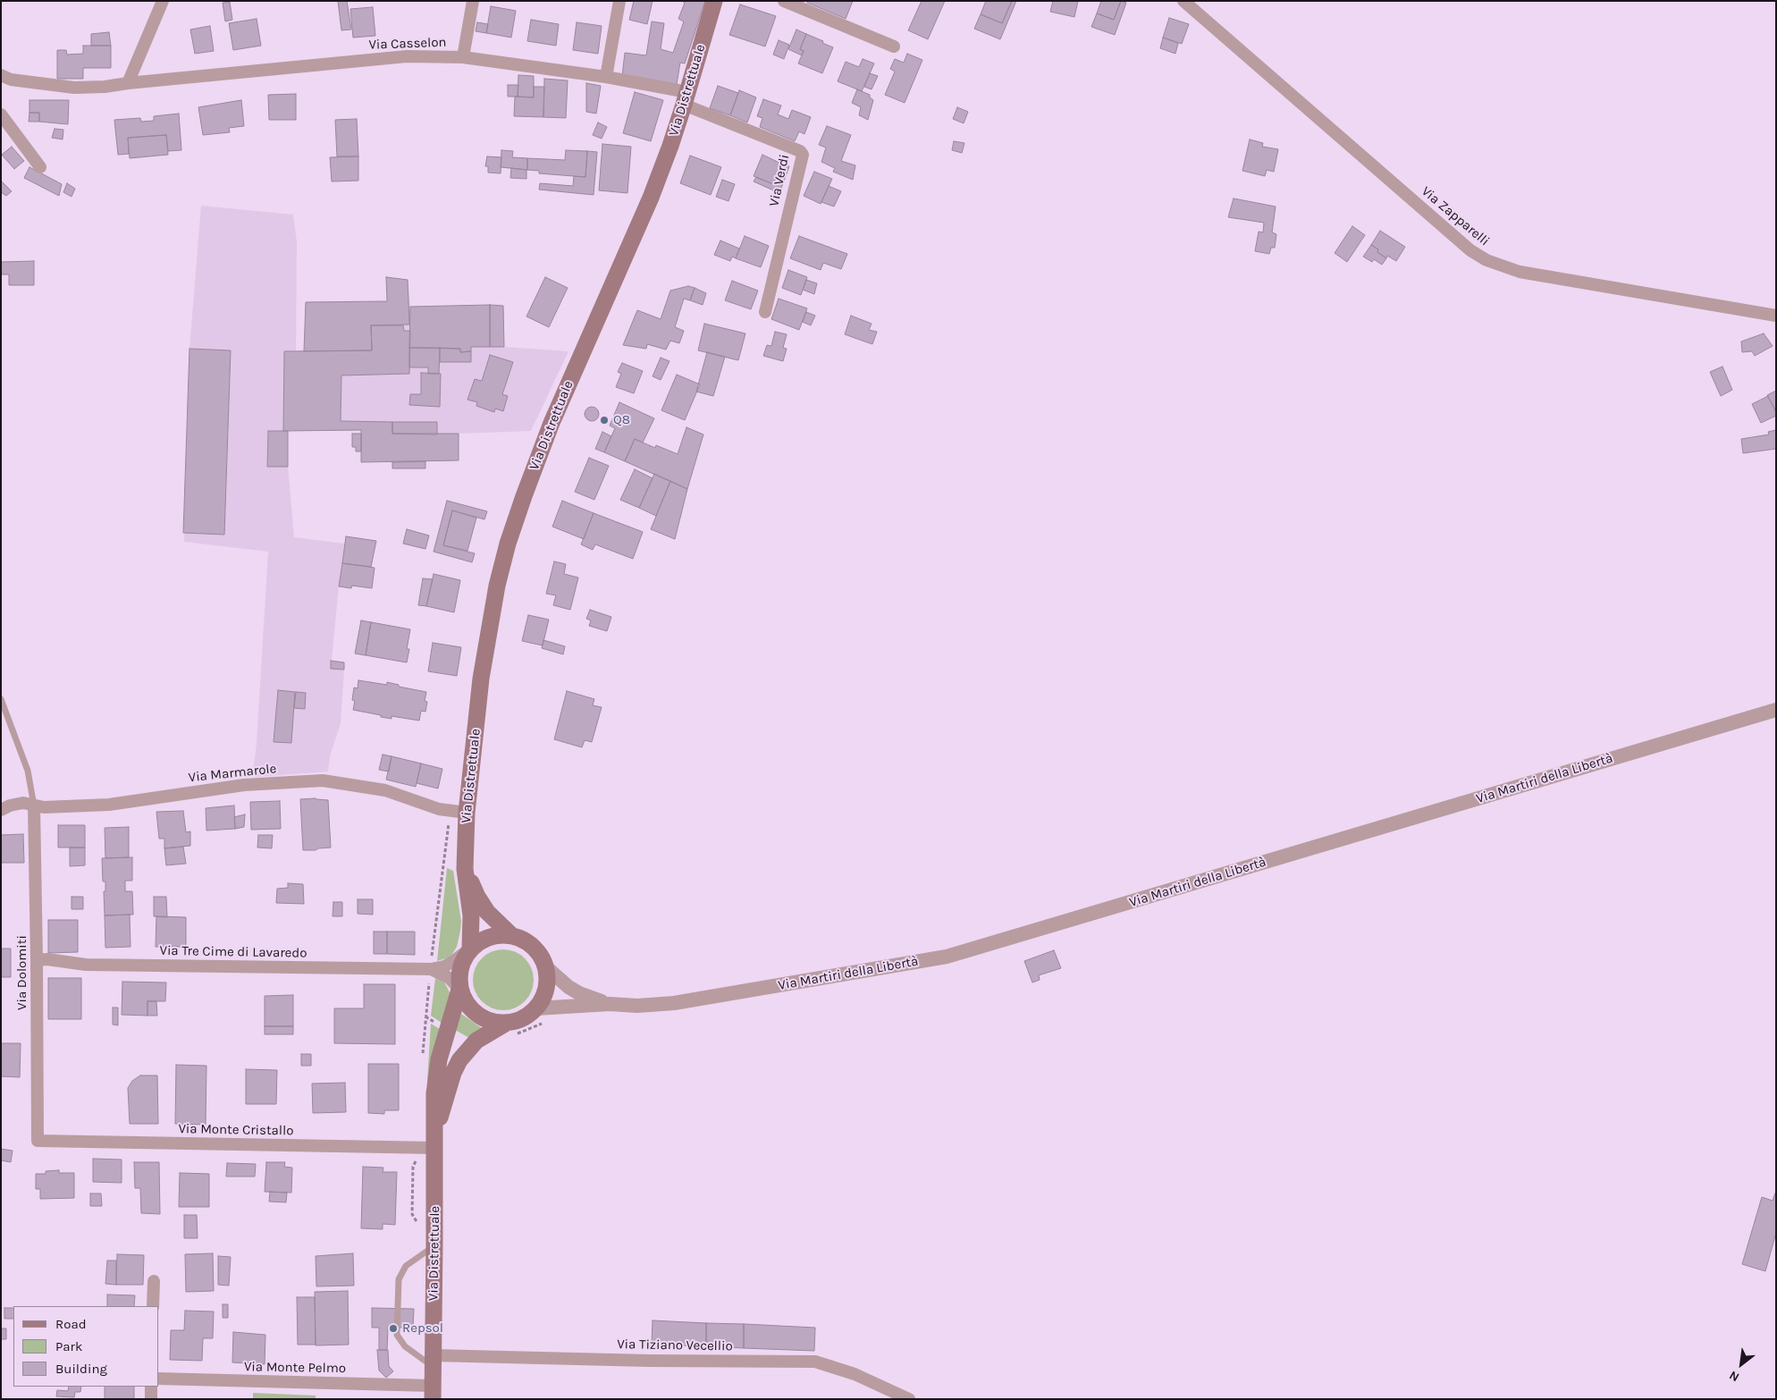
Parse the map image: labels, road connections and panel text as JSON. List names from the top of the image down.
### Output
{
  "streets": {
    "main road": ["Via Distrettuale"],
    "street": [
      "Via Casselon",
      "Via Verdi",
      "Via Zapparelli",
      "Via Marmarole",
      "Via Martiri della Libertà",
      "Via Tre Cime di Lavaredo",
      "Via Dolomiti",
      "Via Monte Cristallo",
      "Via Tiziano Vecellio",
      "Via Monte Pelmo"
    ]
  },
  "crossings": [
    ["Via Casselon", "Via Distrettuale"],
    ["Via Casselon", "Via Verdi"],
    ["Via Distrettuale", "Via Verdi"],
    ["Via Distrettuale", "Via Marmarole"],
    ["Via Distrettuale", "Via Tre Cime di Lavaredo"],
    ["Via Distrettuale", "Via Monte Cristallo"],
    ["Via Distrettuale", "Via Tiziano Vecellio"],
    ["Via Distrettuale", "Via Monte Pelmo"],
    ["Via Marmarole", "Via Dolomiti"],
    ["Via Tre Cime di Lavaredo", "Via Dolomiti"],
    ["Via Dolomiti", "Via Monte Cristallo"]
  ],
  "places": ["Q8", "Repsol"],
  "legend": ["Road", "Park", "Building"],
  "north": "bottom left"
}
